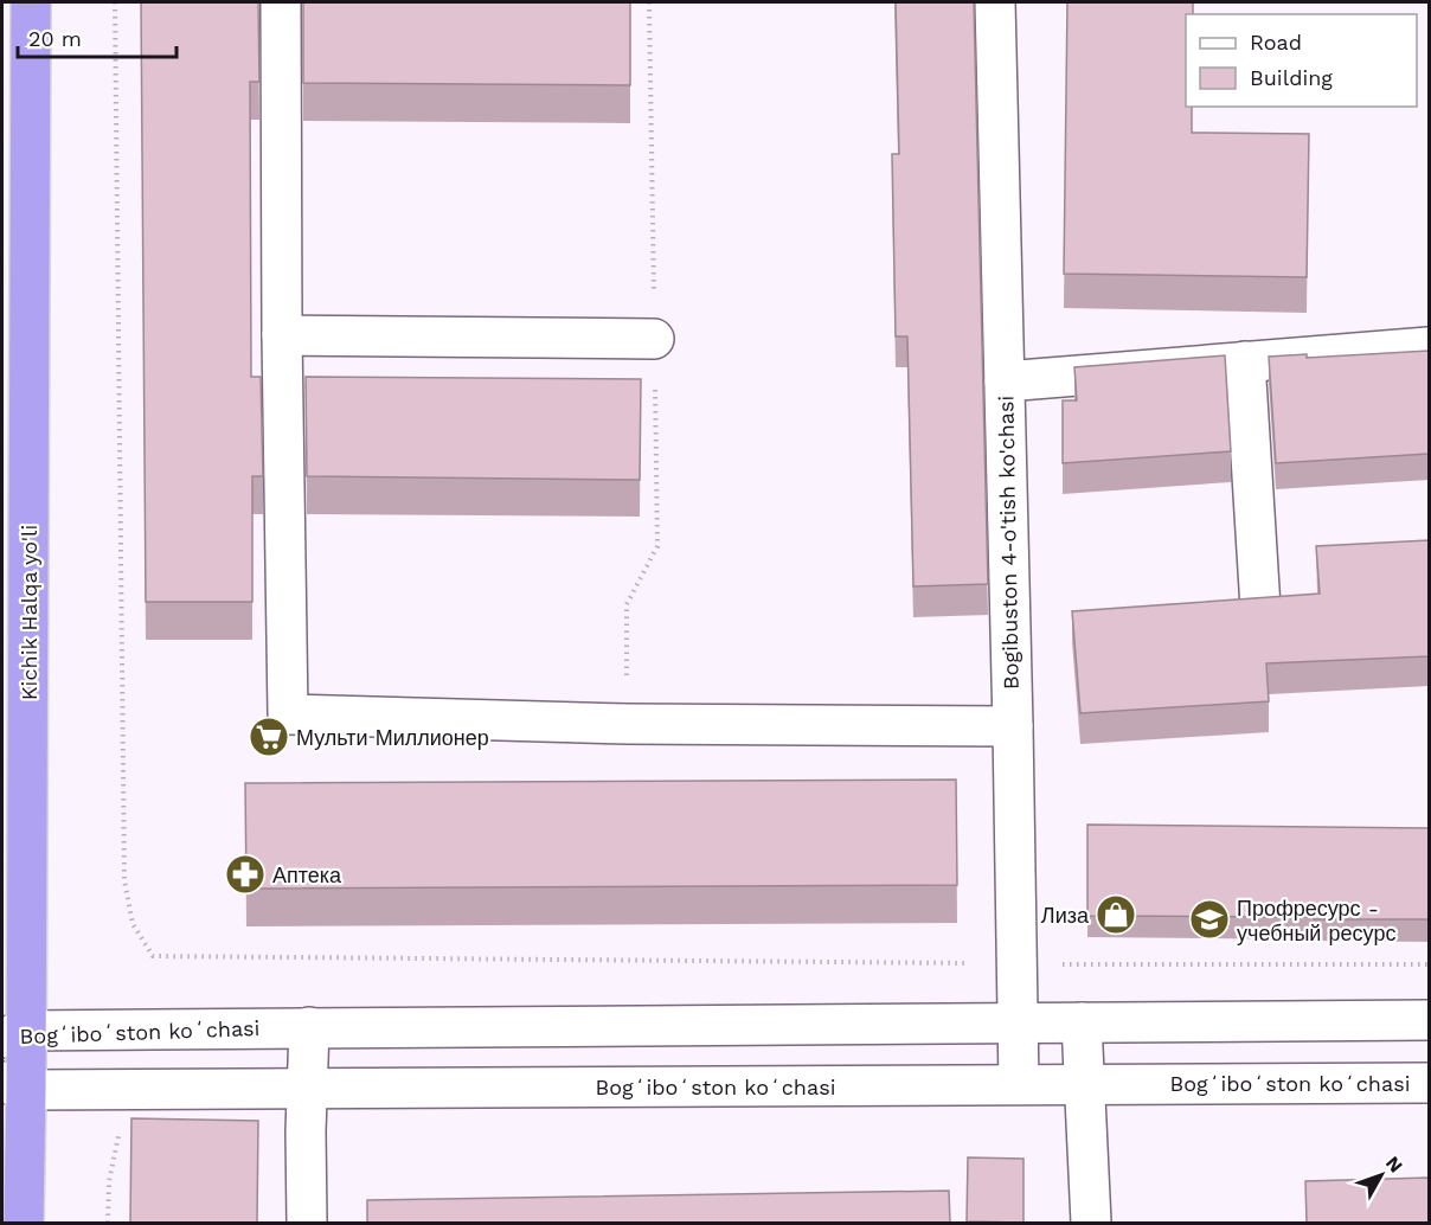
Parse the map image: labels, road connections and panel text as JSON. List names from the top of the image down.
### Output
{
  "streets": {
    "highway": ["Kichik Halqa yo'li"],
    "street": ["Bogibuston 4-o'tish ko'chasi", "Bogʻiboʻston koʻchasi"]
  },
  "crossings": [
    ["Bogibuston 4-o'tish ko'chasi", "Bogʻiboʻston koʻchasi"],
    ["Kichik Halqa yo'li", "Bogʻiboʻston koʻchasi"]
  ],
  "places": {
    "supermarket": ["Мульти Миллионер"],
    "pharmacy": ["Аптека"],
    "shop": ["Лиза"],
    "school or university": ["Профресурс - учебный ресурс"]
  },
  "legend": ["Road", "Building"],
  "scale_bar": "20 m",
  "north": "top right"
}
